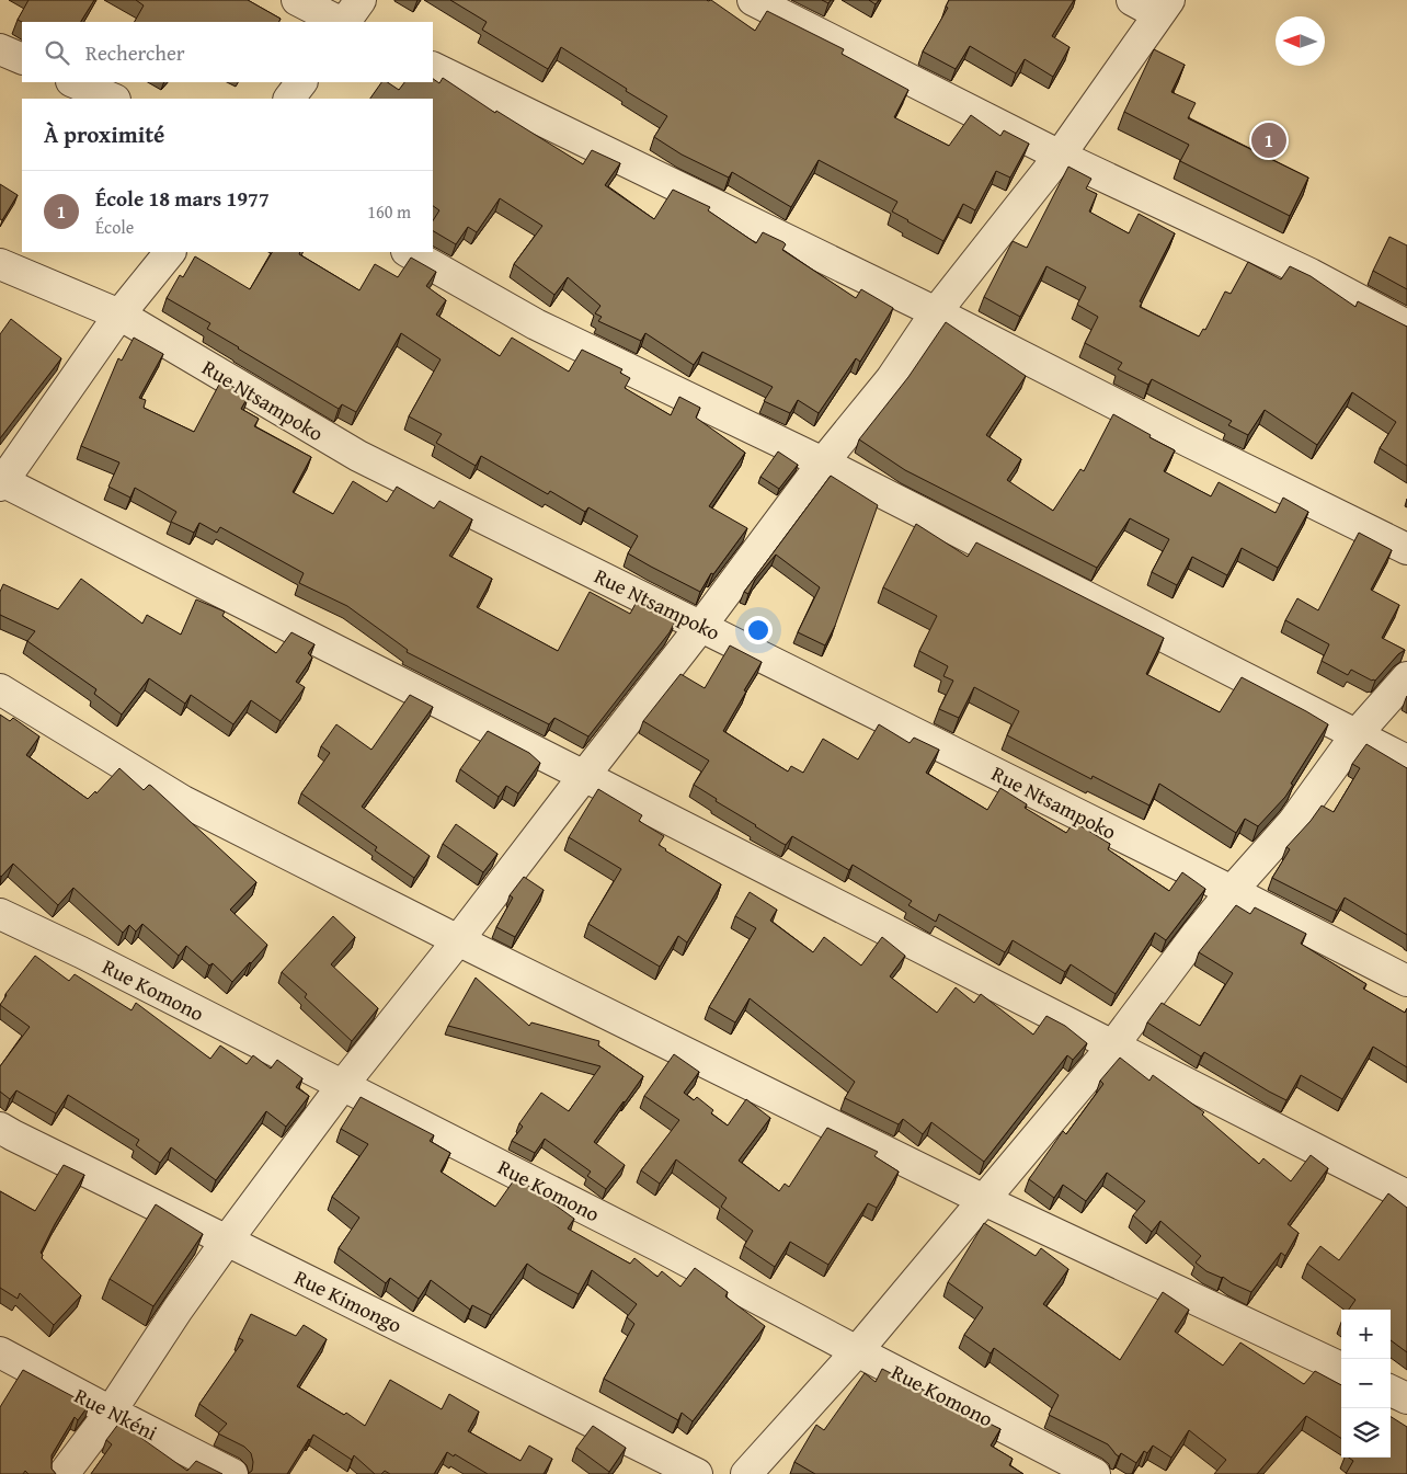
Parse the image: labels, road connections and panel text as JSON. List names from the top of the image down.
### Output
{
  "streets": {
    "street": [
      "Rue Ntsampoko",
      "Rue Komono",
      "Rue Kimongo",
      "Rue Nkéni"
    ]
  },
  "north": "left",
  "page": {
    "search": "Rechercher",
    "heading": "À proximité",
    "pins": "1",
    "list": [
      {
        "mark": "1",
        "name": "École 18 mars 1977",
        "note": "École",
        "value": "160 m"
      }
    ],
    "map_buttons": ["+", "−"]
  }
}
